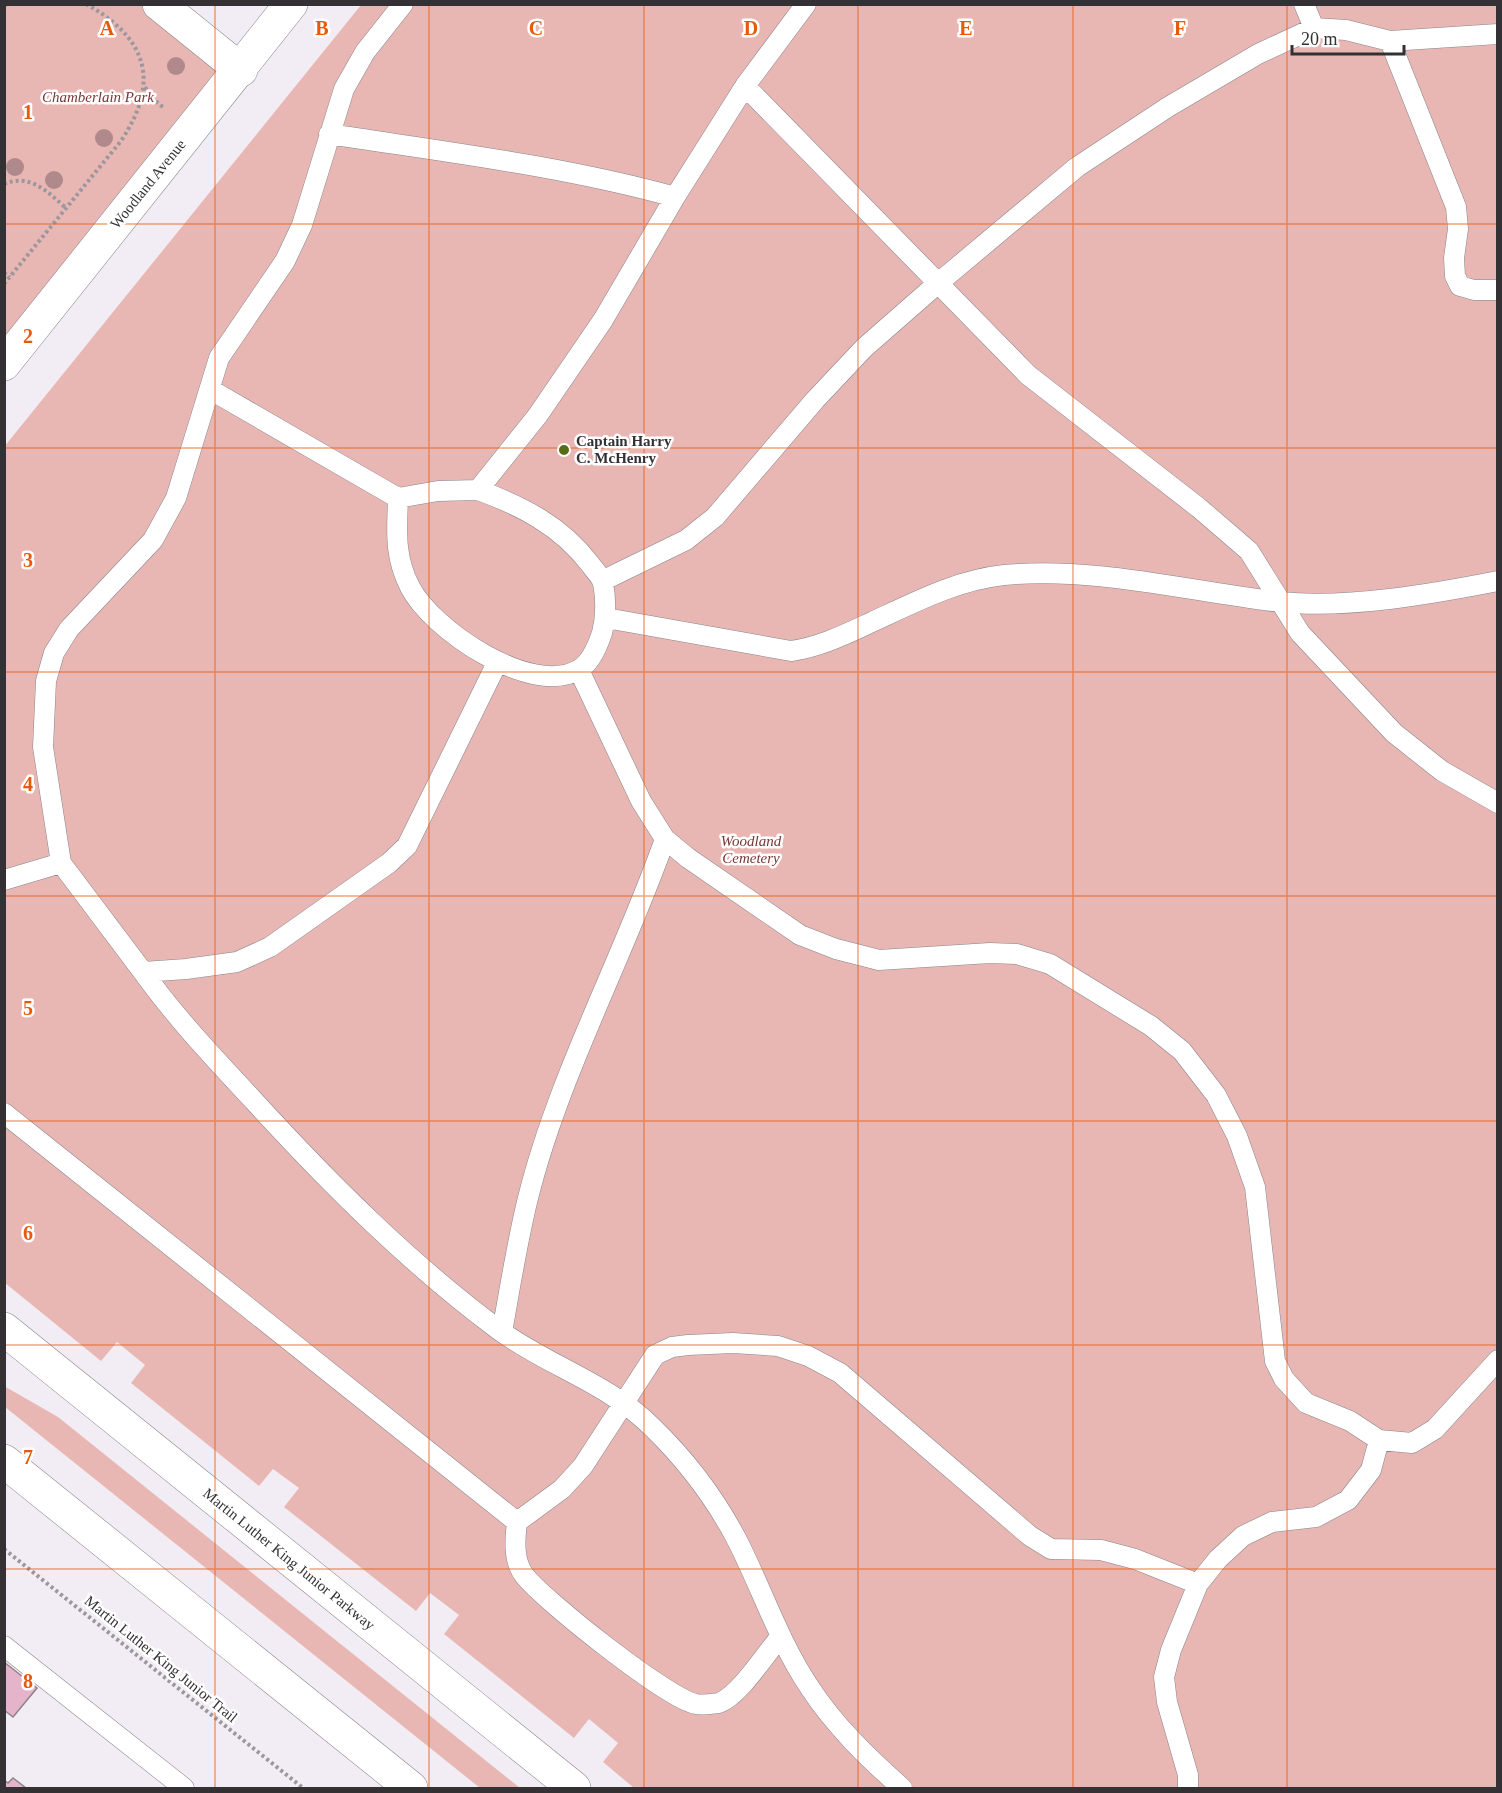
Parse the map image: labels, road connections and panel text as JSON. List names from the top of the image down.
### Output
{
  "streets": {
    "main road": ["Woodland Avenue", "Martin Luther King Junior Parkway"],
    "path": ["Martin Luther King Junior Trail"]
  },
  "parks": ["Chamberlain Park", "Woodland Cemetery"],
  "places": ["Captain Harry C. McHenry"],
  "scale_bar": "20 m",
  "grid": {
    "columns": [
      "A",
      "B",
      "C",
      "D",
      "E",
      "F"
    ],
    "rows": [
      "1",
      "2",
      "3",
      "4",
      "5",
      "6",
      "7",
      "8"
    ]
  }
}
